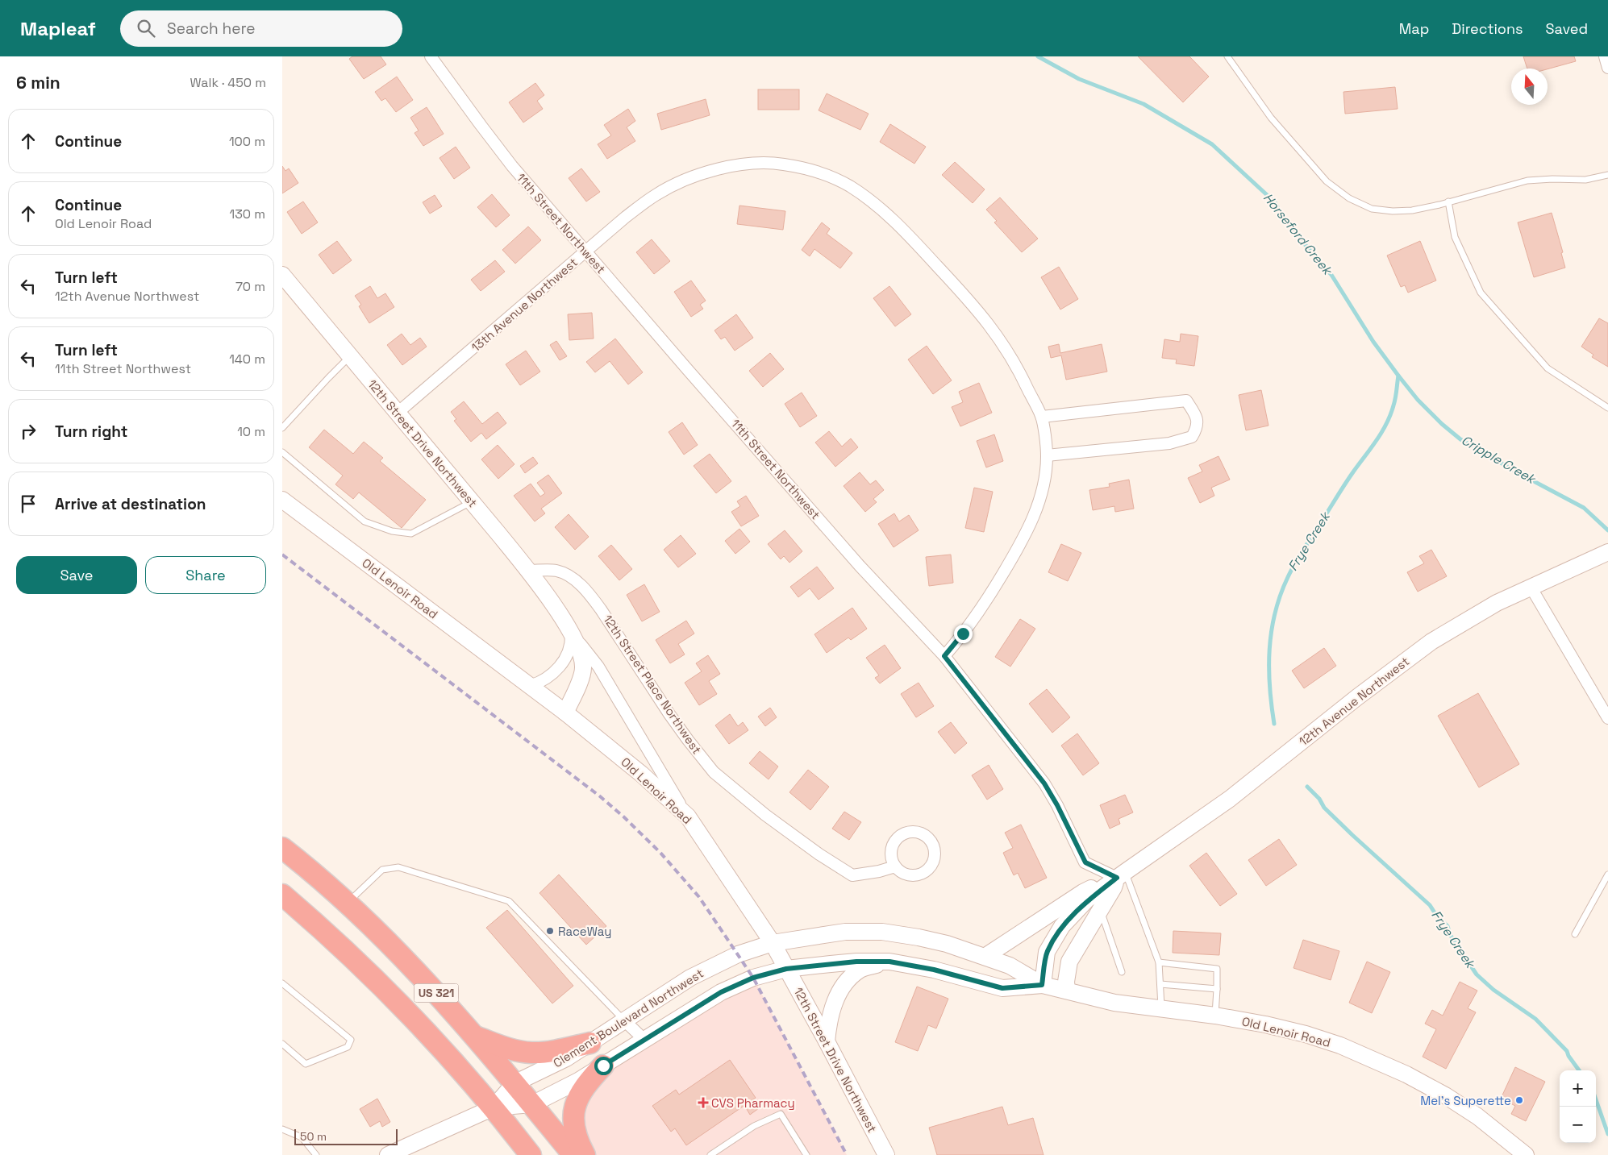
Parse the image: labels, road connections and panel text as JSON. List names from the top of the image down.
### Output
{
  "streets": {
    "highway": ["US 321"],
    "main road": [
      "12th Street Drive Northwest",
      "Old Lenoir Road",
      "12th Avenue Northwest",
      "Clement Boulevard Northwest"
    ],
    "street": ["11th Street Northwest", "13th Avenue Northwest", "12th Street Place Northwest"]
  },
  "crossings": [
    ["11th Street Northwest", "13th Avenue Northwest"],
    ["11th Street Northwest", "12th Avenue Northwest"],
    ["13th Avenue Northwest", "12th Street Drive Northwest"],
    ["12th Street Drive Northwest", "Old Lenoir Road"],
    ["12th Street Drive Northwest", "12th Street Place Northwest"],
    ["12th Street Drive Northwest", "Clement Boulevard Northwest"],
    ["Old Lenoir Road", "12th Avenue Northwest"],
    ["Old Lenoir Road", "Clement Boulevard Northwest"],
    ["US 321", "Clement Boulevard Northwest"]
  ],
  "water": ["Horseford Creek", "Cripple Creek", "Frye Creek"],
  "places": {
    "other": ["RaceWay", "Mel's Superette"],
    "health": ["CVS Pharmacy"]
  },
  "scale_bar": "50 m",
  "north": "top",
  "page": {
    "header": "Mapleaf",
    "search": "Search here",
    "nav": ["Map", "Directions", "Saved"],
    "heading": ["6 min", "Walk · 450 m"],
    "list": [
      ["Continue", "100 m"],
      ["Continue", "Old Lenoir Road", "130 m"],
      ["Turn left", "12th Avenue Northwest", "70 m"],
      ["Turn left", "11th Street Northwest", "140 m"],
      ["Turn right", "10 m"],
      "Arrive at destination"
    ],
    "buttons": ["Save", "Share"],
    "map_buttons": ["+", "−"],
    "scale": "50 m"
  }
}
